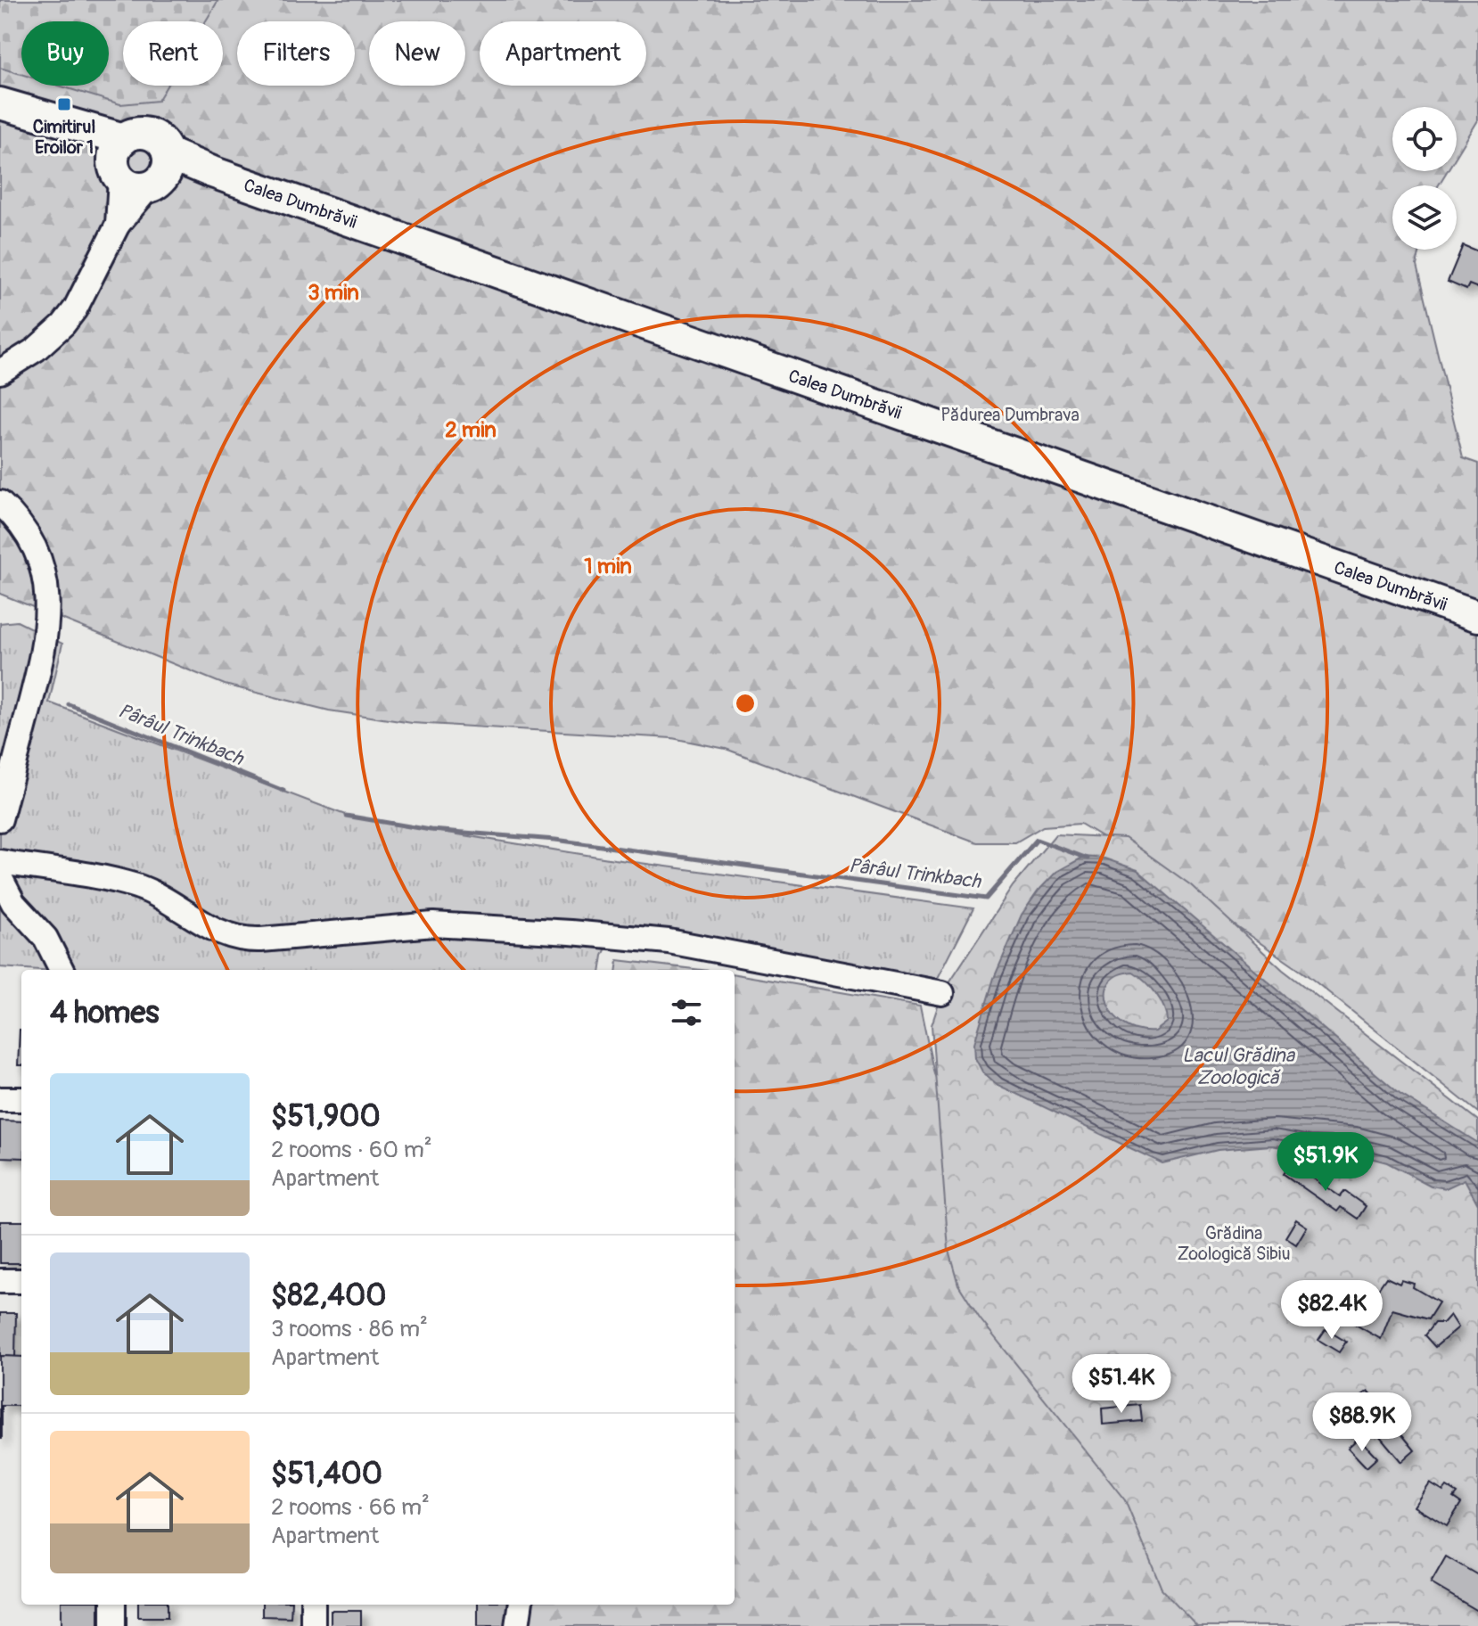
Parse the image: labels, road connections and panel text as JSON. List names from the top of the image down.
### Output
{
  "streets": {
    "main road": ["Calea Dumbrăvii"]
  },
  "water": ["Pârâul Trinkbach", "Lacul Grădina Zoologică"],
  "parks": ["Pădurea Dumbrava", "Grădina Zoologică Sibiu"],
  "places": {
    "transit": ["Cimitirul Eroilor 1"]
  },
  "page": {
    "chip": [
      "Buy",
      "Rent",
      "Filters",
      "New",
      "Apartment"
    ],
    "heading": "4 homes",
    "list": [
      {
        "name": "$51,900",
        "note": "2 rooms · 60 m² · Apartment"
      },
      {
        "name": "$82,400",
        "note": "3 rooms · 86 m² · Apartment"
      },
      {
        "name": "$51,400",
        "note": "2 rooms · 66 m² · Apartment"
      }
    ],
    "price": [
      "$51.9K",
      "$82.4K",
      "$51.4K",
      "$88.9K"
    ]
  },
  "rings": ["3 min", "2 min", "1 min"]
}
